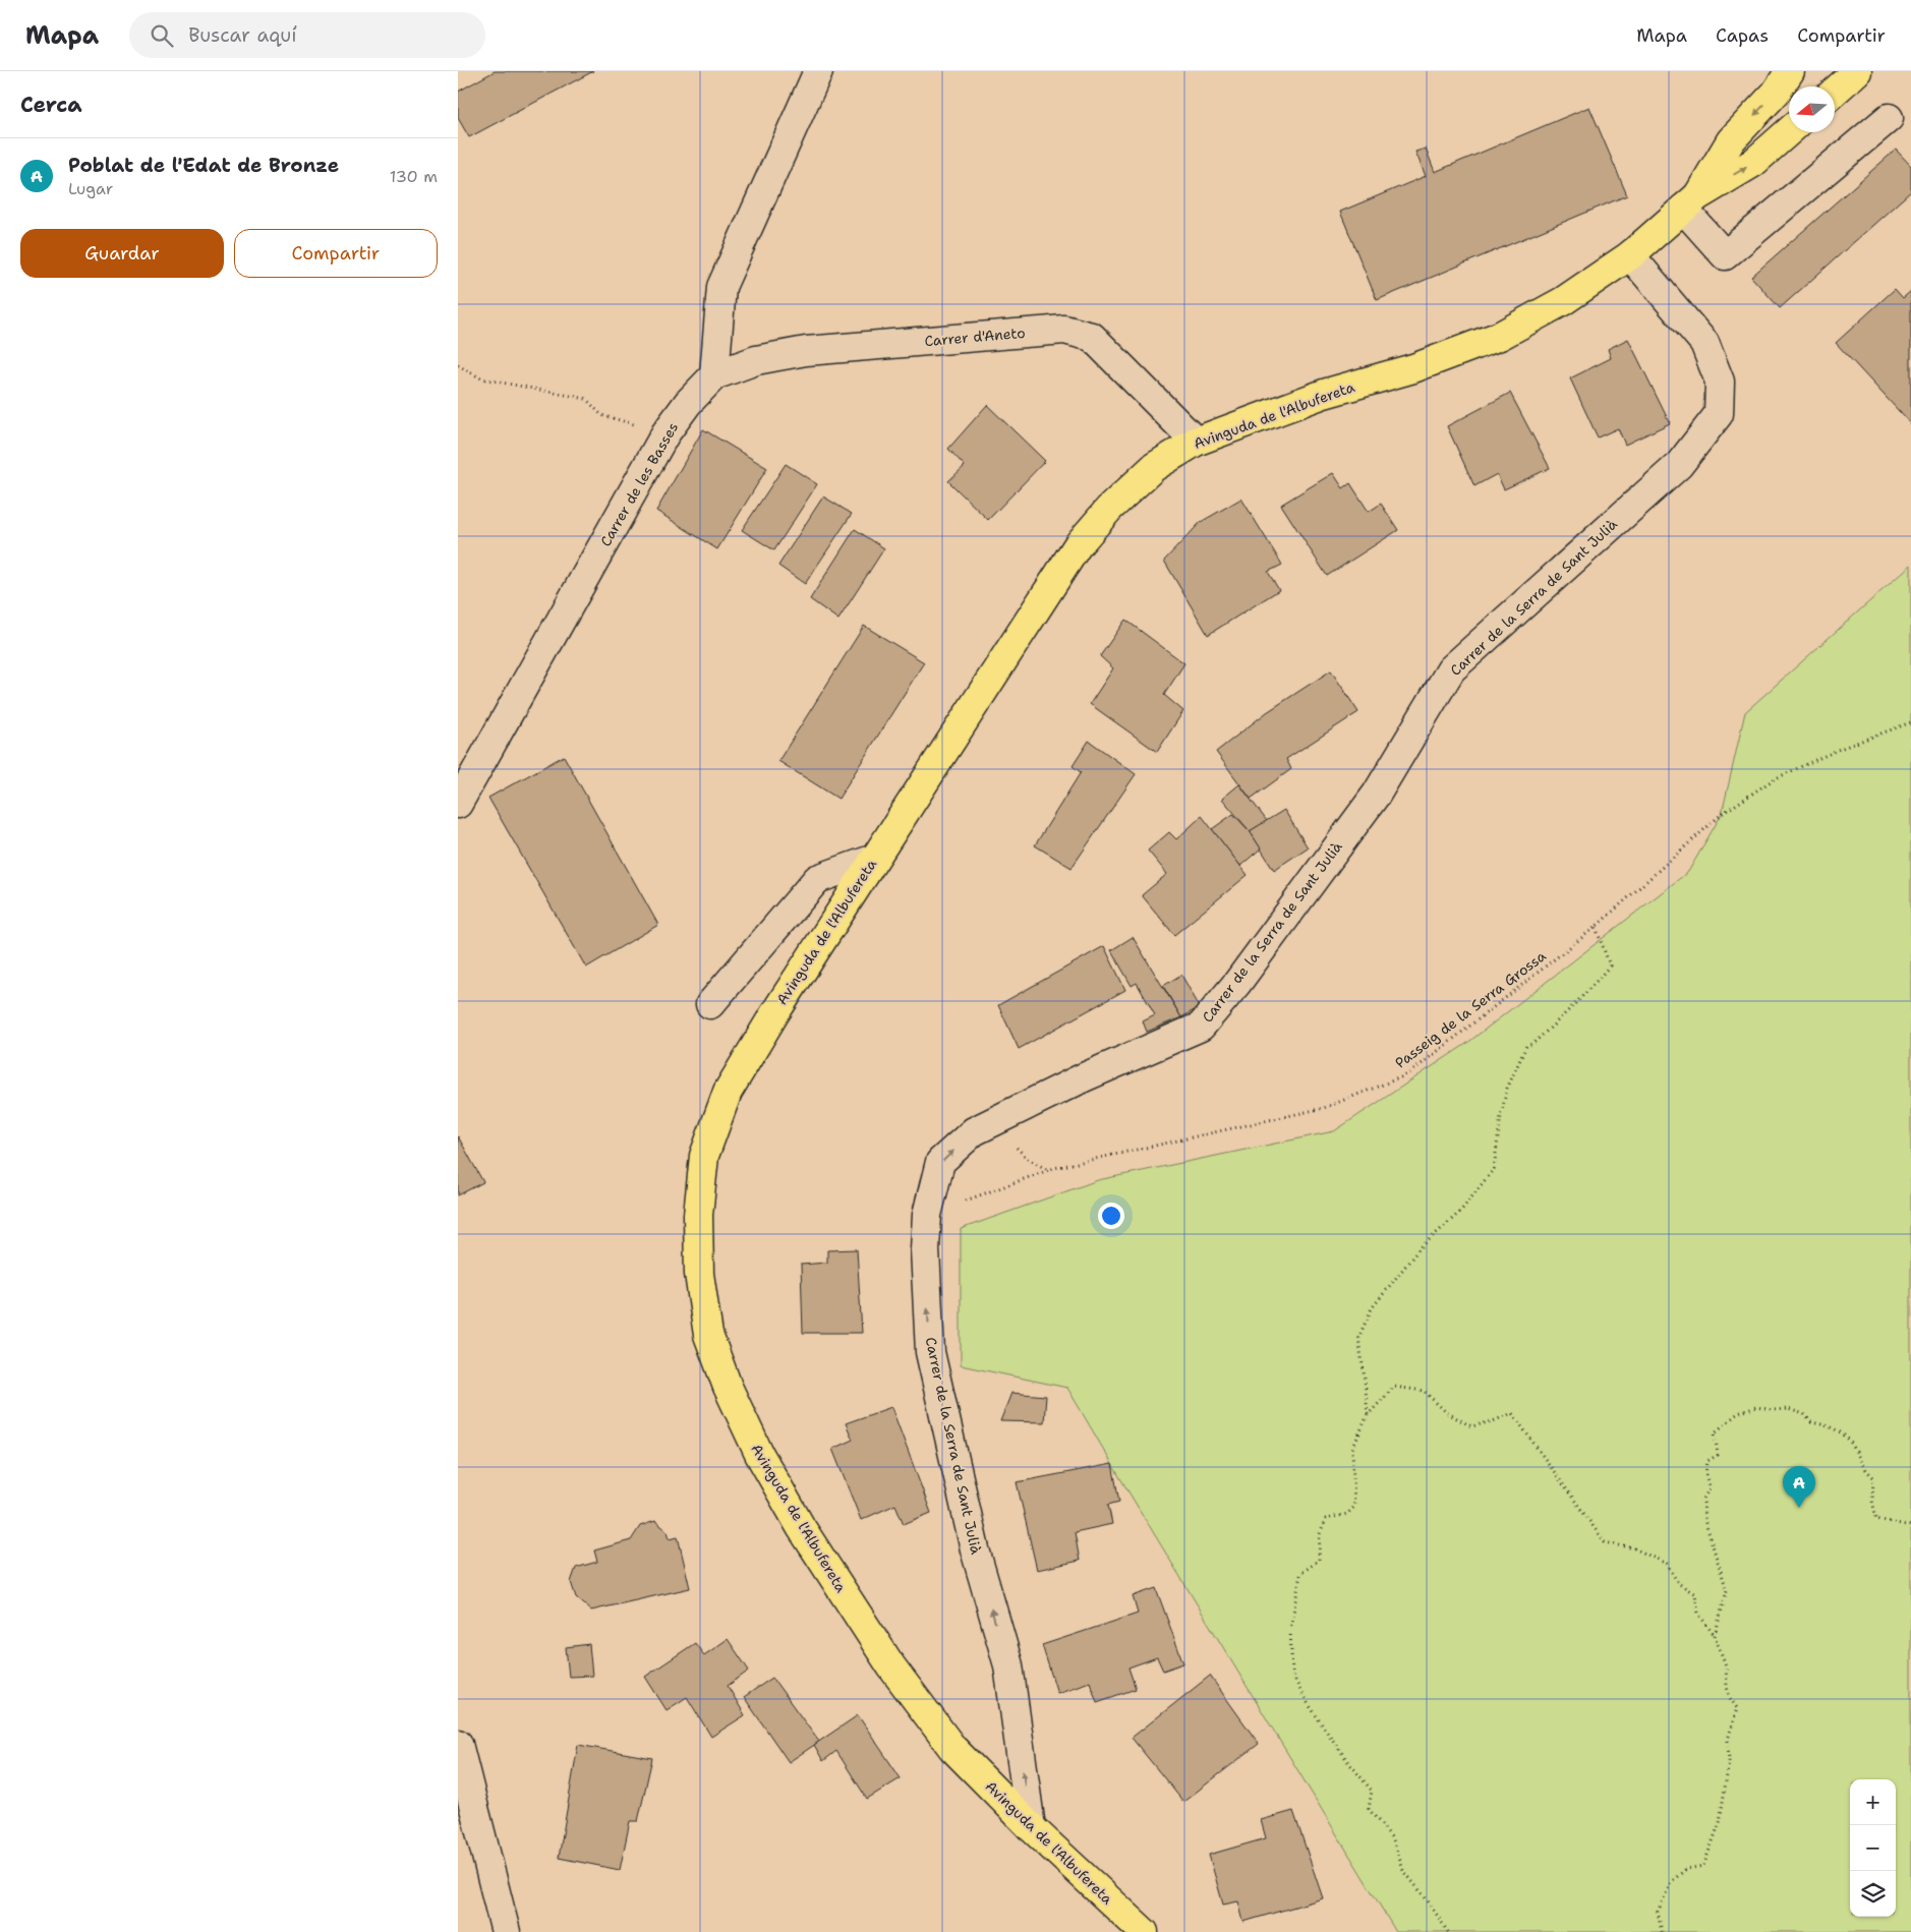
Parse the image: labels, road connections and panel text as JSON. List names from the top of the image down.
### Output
{
  "streets": {
    "main road": ["Avinguda de l'Albufereta"],
    "street": ["Carrer d'Aneto", "Carrer de les Basses", "Carrer de la Serra de Sant Julià"],
    "path": ["Passeig de la Serra Grossa"]
  },
  "crossings": [
    ["Carrer d'Aneto", "Avinguda de l'Albufereta"],
    ["Carrer d'Aneto", "Carrer de les Basses"],
    ["Avinguda de l'Albufereta", "Carrer de la Serra de Sant Julià"],
    ["Carrer de la Serra de Sant Julià", "Passeig de la Serra Grossa"]
  ],
  "one_way": ["Carrer de la Serra de Sant Julià"],
  "north": "left",
  "page": {
    "header": "Mapa",
    "search": "Buscar aquí",
    "nav": ["Mapa", "Capas", "Compartir"],
    "heading": "Cerca",
    "list": [
      {
        "mark": "A",
        "name": "Poblat de l'Edat de Bronze",
        "note": "Lugar",
        "value": "130 m"
      }
    ],
    "buttons": ["Guardar", "Compartir"],
    "pins": "A",
    "map_buttons": ["+", "−"]
  }
}
